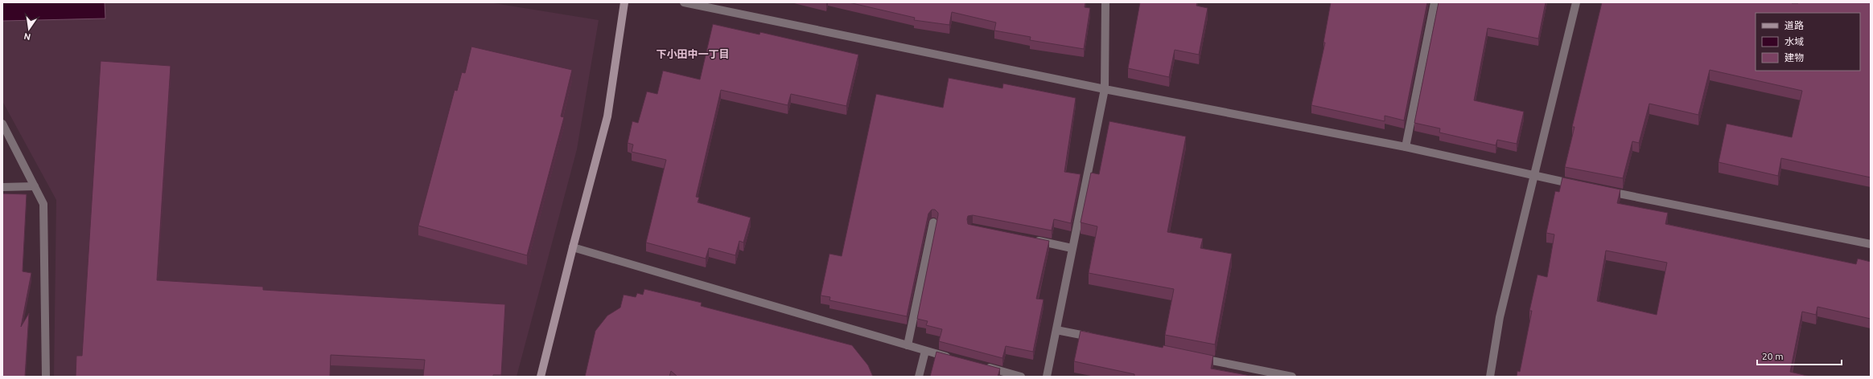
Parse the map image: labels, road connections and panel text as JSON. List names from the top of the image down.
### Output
{
  "districts": ["下小田中一丁目"],
  "legend": ["道路", "水域", "建物"],
  "scale_bar": "20 m",
  "north": "bottom"
}
